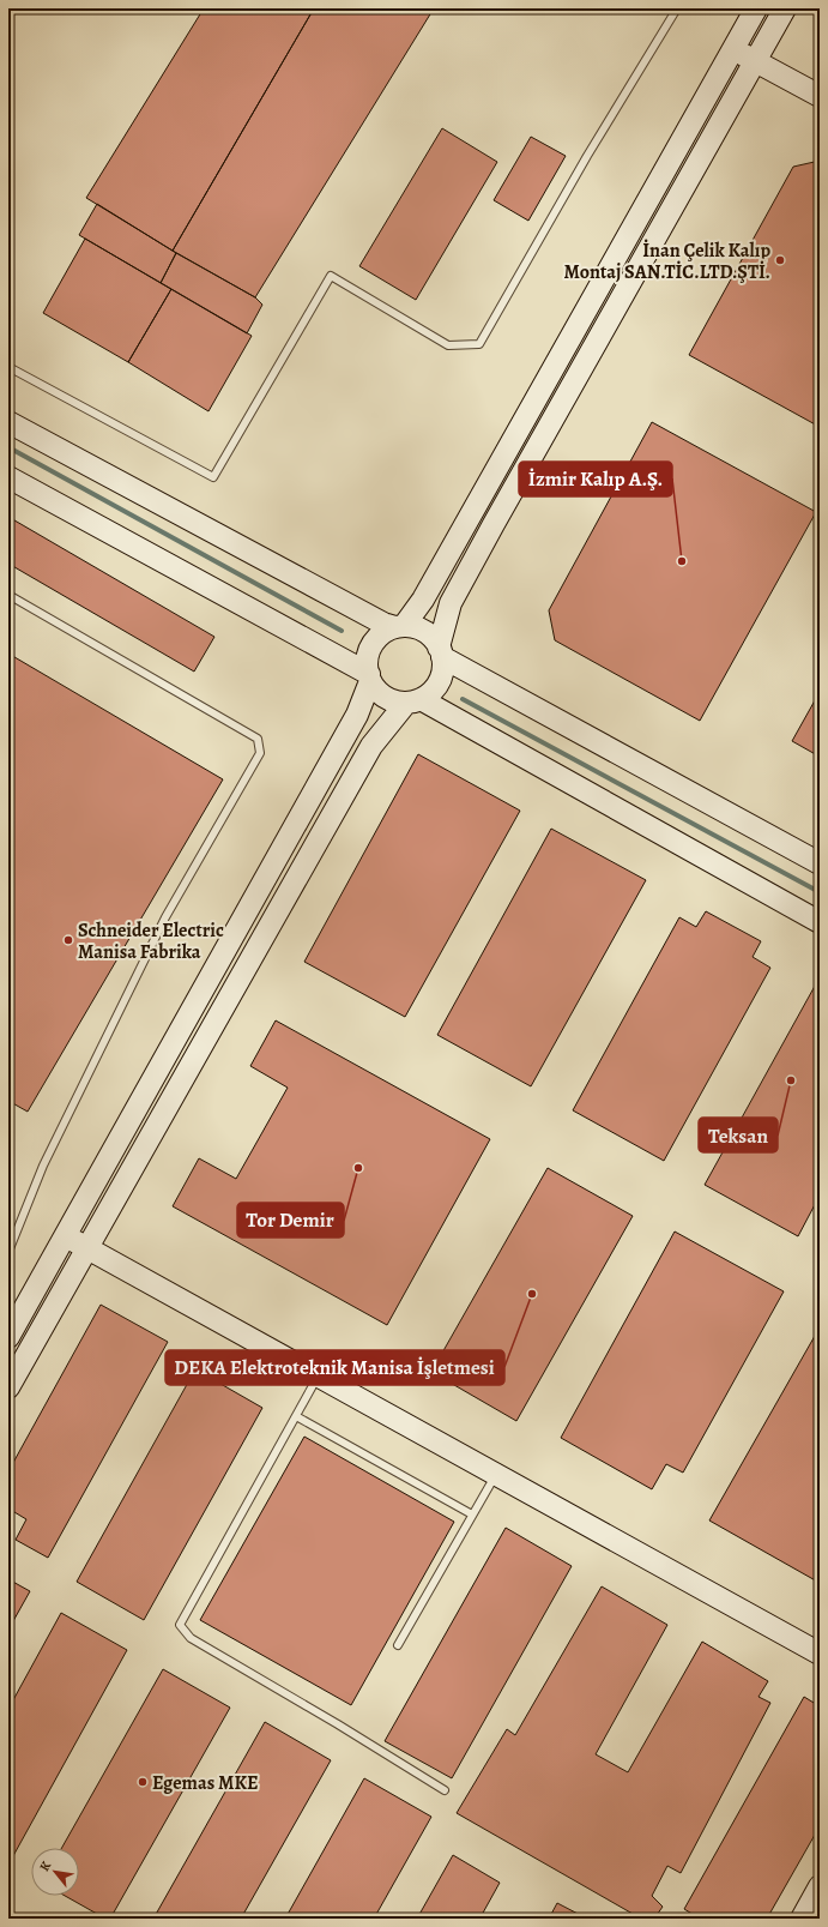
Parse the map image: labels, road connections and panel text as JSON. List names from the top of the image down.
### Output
{
  "places": [
    "İnan Çelik Kalıp Montaj SAN.TİC.LTD.ŞTİ.",
    "İzmir Kalıp A.Ş.",
    "Schneider Electric Manisa Fabrika",
    "Teksan",
    "Tor Demir",
    "DEKA Elektroteknik Manisa İşletmesi",
    "Egemas MKE"
  ],
  "north": "top left"
}
